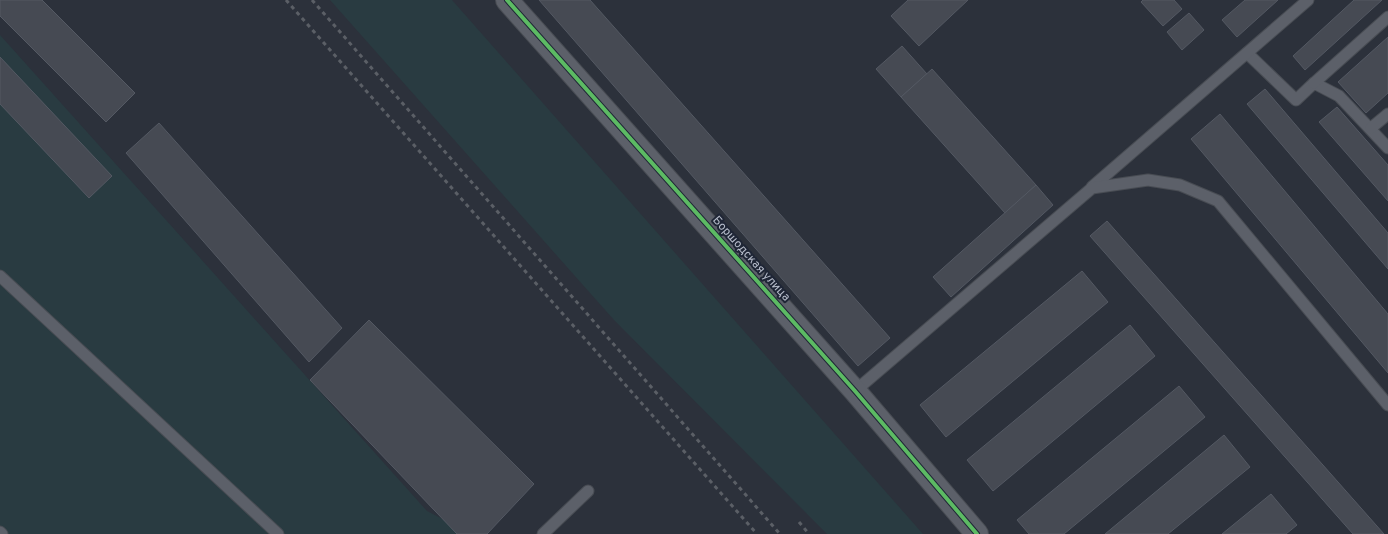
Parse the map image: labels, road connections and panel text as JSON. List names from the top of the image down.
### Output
{
  "streets": {
    "street": ["Боршодская улица"]
  }
}
